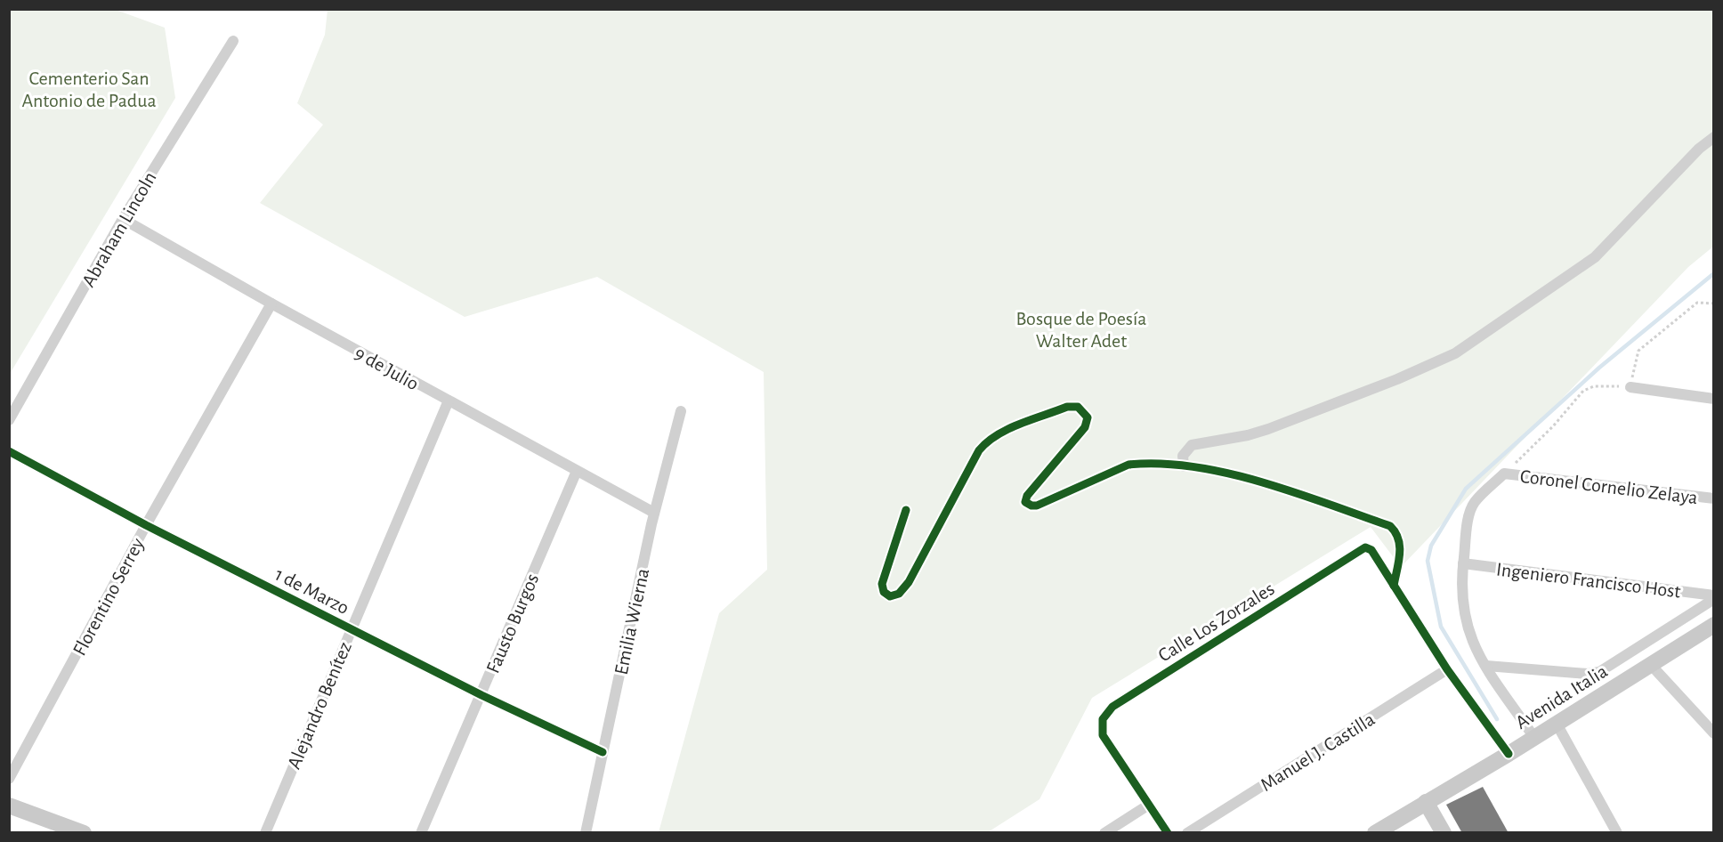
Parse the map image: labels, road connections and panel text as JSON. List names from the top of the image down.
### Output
{
  "streets": {
    "main road": ["Avenida Italia"],
    "street": [
      "Abraham Lincoln",
      "9 de Julio",
      "Coronel Cornelio Zelaya",
      "Ingeniero Francisco Host",
      "1 de Marzo",
      "Florentino Serrey",
      "Emilia Wierna",
      "Calle Los Zorzales",
      "Fausto Burgos",
      "Alejandro Benítez",
      "Manuel J. Castilla"
    ]
  },
  "crossings": [
    ["Abraham Lincoln", "9 de Julio"],
    ["9 de Julio", "Florentino Serrey"],
    ["9 de Julio", "Emilia Wierna"],
    ["9 de Julio", "Fausto Burgos"],
    ["9 de Julio", "Alejandro Benítez"],
    ["1 de Marzo", "Florentino Serrey"],
    ["1 de Marzo", "Emilia Wierna"],
    ["1 de Marzo", "Fausto Burgos"],
    ["1 de Marzo", "Alejandro Benítez"]
  ],
  "parks": ["Cementerio San Antonio de Padua", "Bosque de Poesía Walter Adet"]
}
